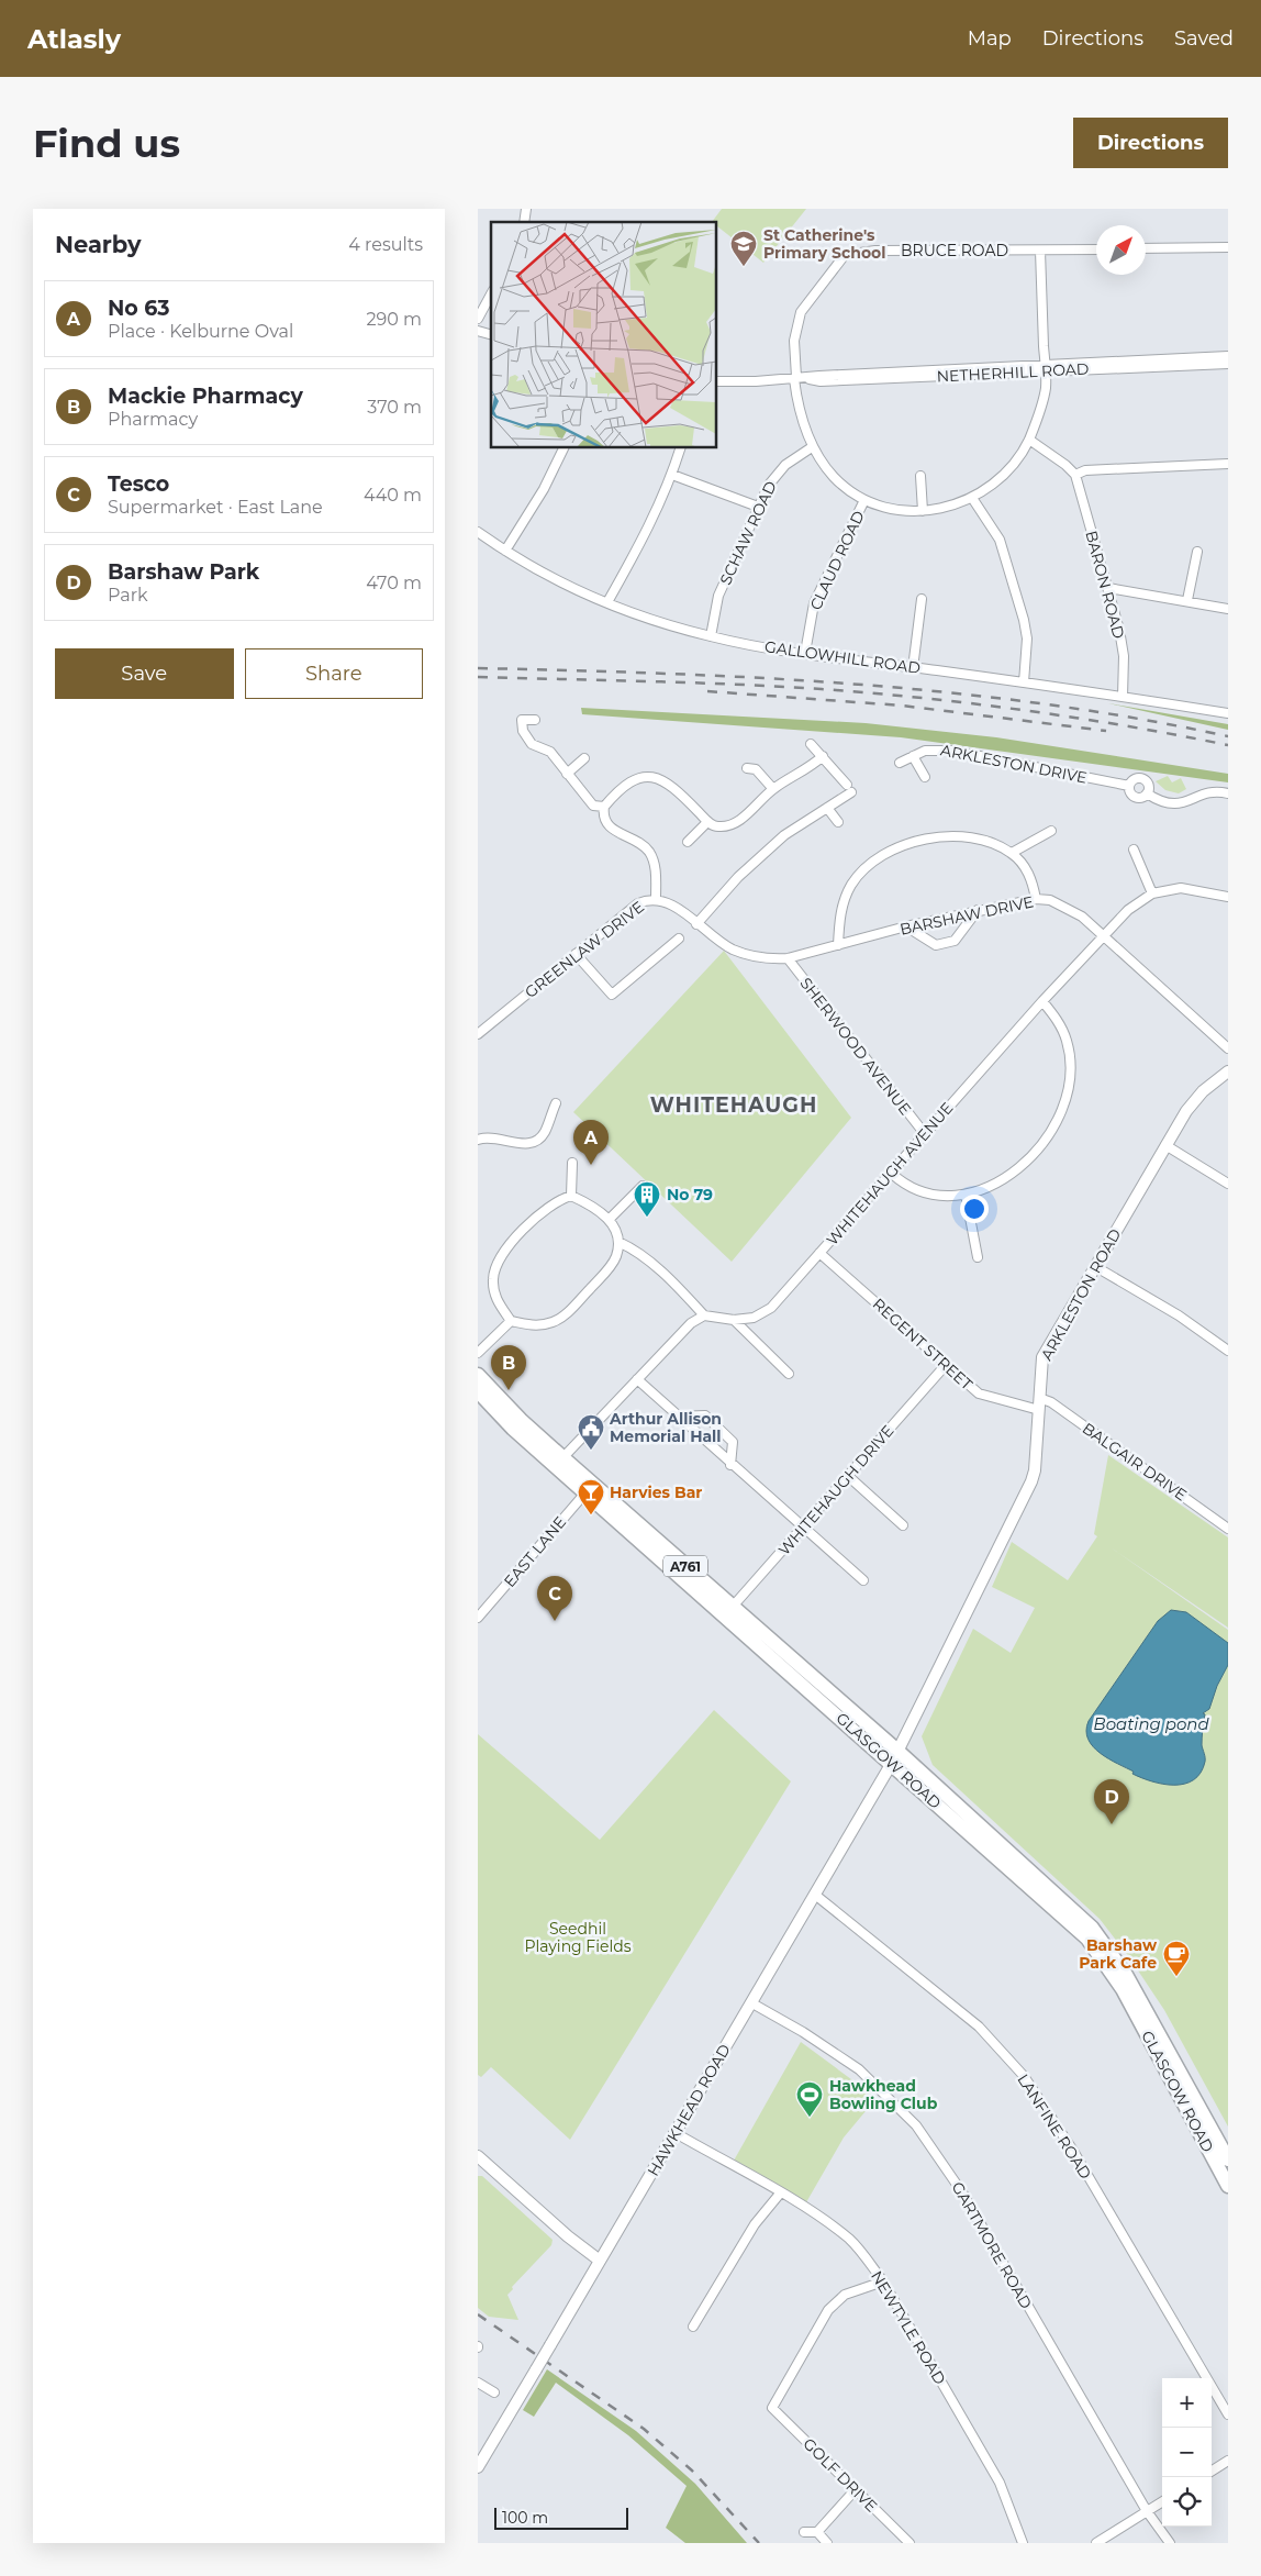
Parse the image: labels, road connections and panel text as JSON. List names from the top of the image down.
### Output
{
  "streets": {
    "main road": ["A761", "GLASGOW ROAD"],
    "street": [
      "BRUCE ROAD",
      "NETHERHILL ROAD",
      "SCHAW ROAD",
      "CLAUD ROAD",
      "BARON ROAD",
      "GALLOWHILL ROAD",
      "ARKLESTON DRIVE",
      "BARSHAW DRIVE",
      "GREENLAW DRIVE",
      "SHERWOOD AVENUE",
      "WHITEHAUGH AVENUE",
      "ARKLESTON ROAD",
      "REGENT STREET",
      "BALGAIR DRIVE",
      "WHITEHAUGH DRIVE",
      "EAST LANE",
      "HAWKHEAD ROAD",
      "LANFINE ROAD",
      "GARTMORE ROAD",
      "NEWTYLE ROAD",
      "GOLF DRIVE"
    ]
  },
  "crossings": [
    ["BRUCE ROAD", "NETHERHILL ROAD"],
    ["SCHAW ROAD", "GALLOWHILL ROAD"],
    ["CLAUD ROAD", "GALLOWHILL ROAD"],
    ["BARON ROAD", "GALLOWHILL ROAD"],
    ["BARSHAW DRIVE", "GREENLAW DRIVE"],
    ["BARSHAW DRIVE", "SHERWOOD AVENUE"],
    ["BARSHAW DRIVE", "WHITEHAUGH AVENUE"],
    ["SHERWOOD AVENUE", "WHITEHAUGH AVENUE"],
    ["WHITEHAUGH AVENUE", "REGENT STREET"],
    ["ARKLESTON ROAD", "REGENT STREET"],
    ["ARKLESTON ROAD", "BALGAIR DRIVE"],
    ["ARKLESTON ROAD", "GLASGOW ROAD"],
    ["ARKLESTON ROAD", "HAWKHEAD ROAD"],
    ["REGENT STREET", "BALGAIR DRIVE"],
    ["REGENT STREET", "WHITEHAUGH DRIVE"],
    ["WHITEHAUGH DRIVE", "GLASGOW ROAD"],
    ["EAST LANE", "GLASGOW ROAD"],
    ["GLASGOW ROAD", "HAWKHEAD ROAD"],
    ["HAWKHEAD ROAD", "LANFINE ROAD"],
    ["HAWKHEAD ROAD", "GARTMORE ROAD"],
    ["HAWKHEAD ROAD", "NEWTYLE ROAD"],
    ["NEWTYLE ROAD", "GOLF DRIVE"]
  ],
  "districts": ["WHITEHAUGH"],
  "water": ["Boating pond"],
  "parks": ["Seedhil Playing Fields"],
  "places": {
    "school or university": ["St Catherine's Primary School"],
    "building": ["No 79"],
    "public building": ["Arthur Allison Memorial Hall"],
    "bar": ["Harvies Bar"],
    "cafe": ["Barshaw Park Cafe"],
    "sports": ["Hawkhead Bowling Club"]
  },
  "scale_bar": "100 m",
  "north": "top right",
  "page": {
    "header": "Atlasly",
    "nav": ["Map", "Directions", "Saved"],
    "buttons": [
      "Directions",
      ["Save", "Share"]
    ],
    "title": "Find us",
    "heading": ["Nearby", "4 results"],
    "list": [
      {
        "mark": "A",
        "name": "No 63",
        "note": "Place · Kelburne Oval",
        "value": "290 m"
      },
      {
        "mark": "B",
        "name": "Mackie Pharmacy",
        "note": "Pharmacy",
        "value": "370 m"
      },
      {
        "mark": "C",
        "name": "Tesco",
        "note": "Supermarket · East Lane",
        "value": "440 m"
      },
      {
        "mark": "D",
        "name": "Barshaw Park",
        "note": "Park",
        "value": "470 m"
      }
    ],
    "pins": [
      "A",
      "B",
      "C",
      "D"
    ],
    "map_buttons": ["+", "−"],
    "scale": "100 m"
  }
}
